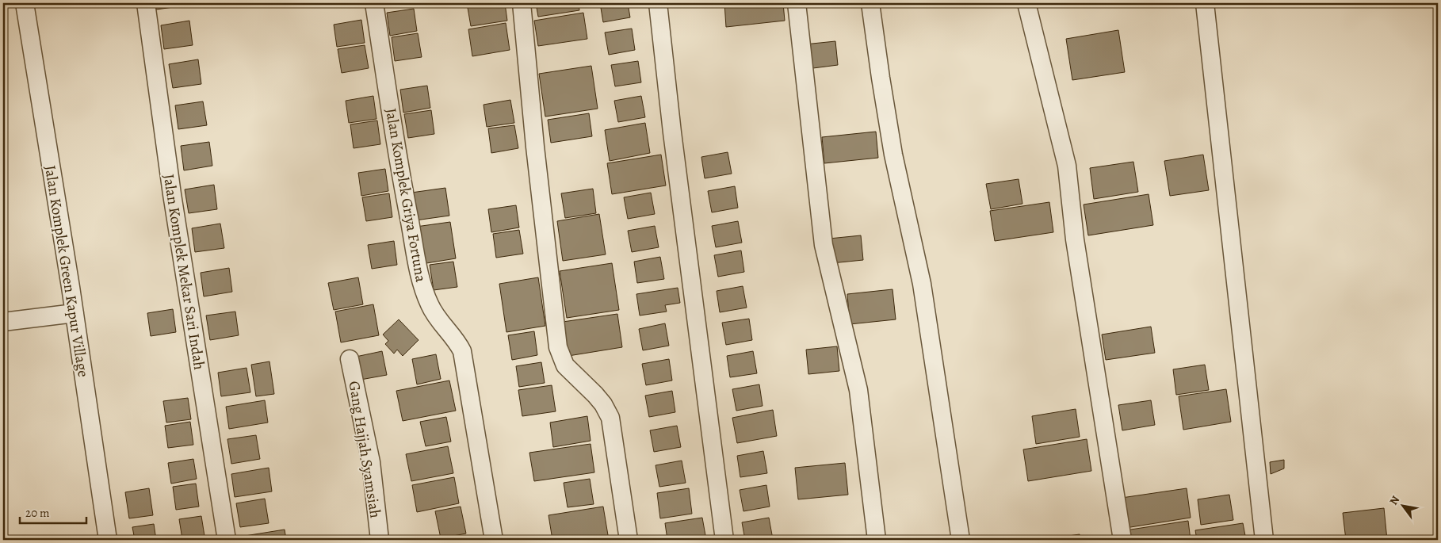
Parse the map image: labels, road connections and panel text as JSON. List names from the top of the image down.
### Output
{
  "streets": {
    "street": [
      "Jalan Komplek Griya Fortuna",
      "Jalan Komplek Green Kapur Village",
      "Jalan Komplek Mekar Sari Indah",
      "Gang Hajjah Syamsiah"
    ]
  },
  "scale_bar": "20 m",
  "north": "top left"
}
